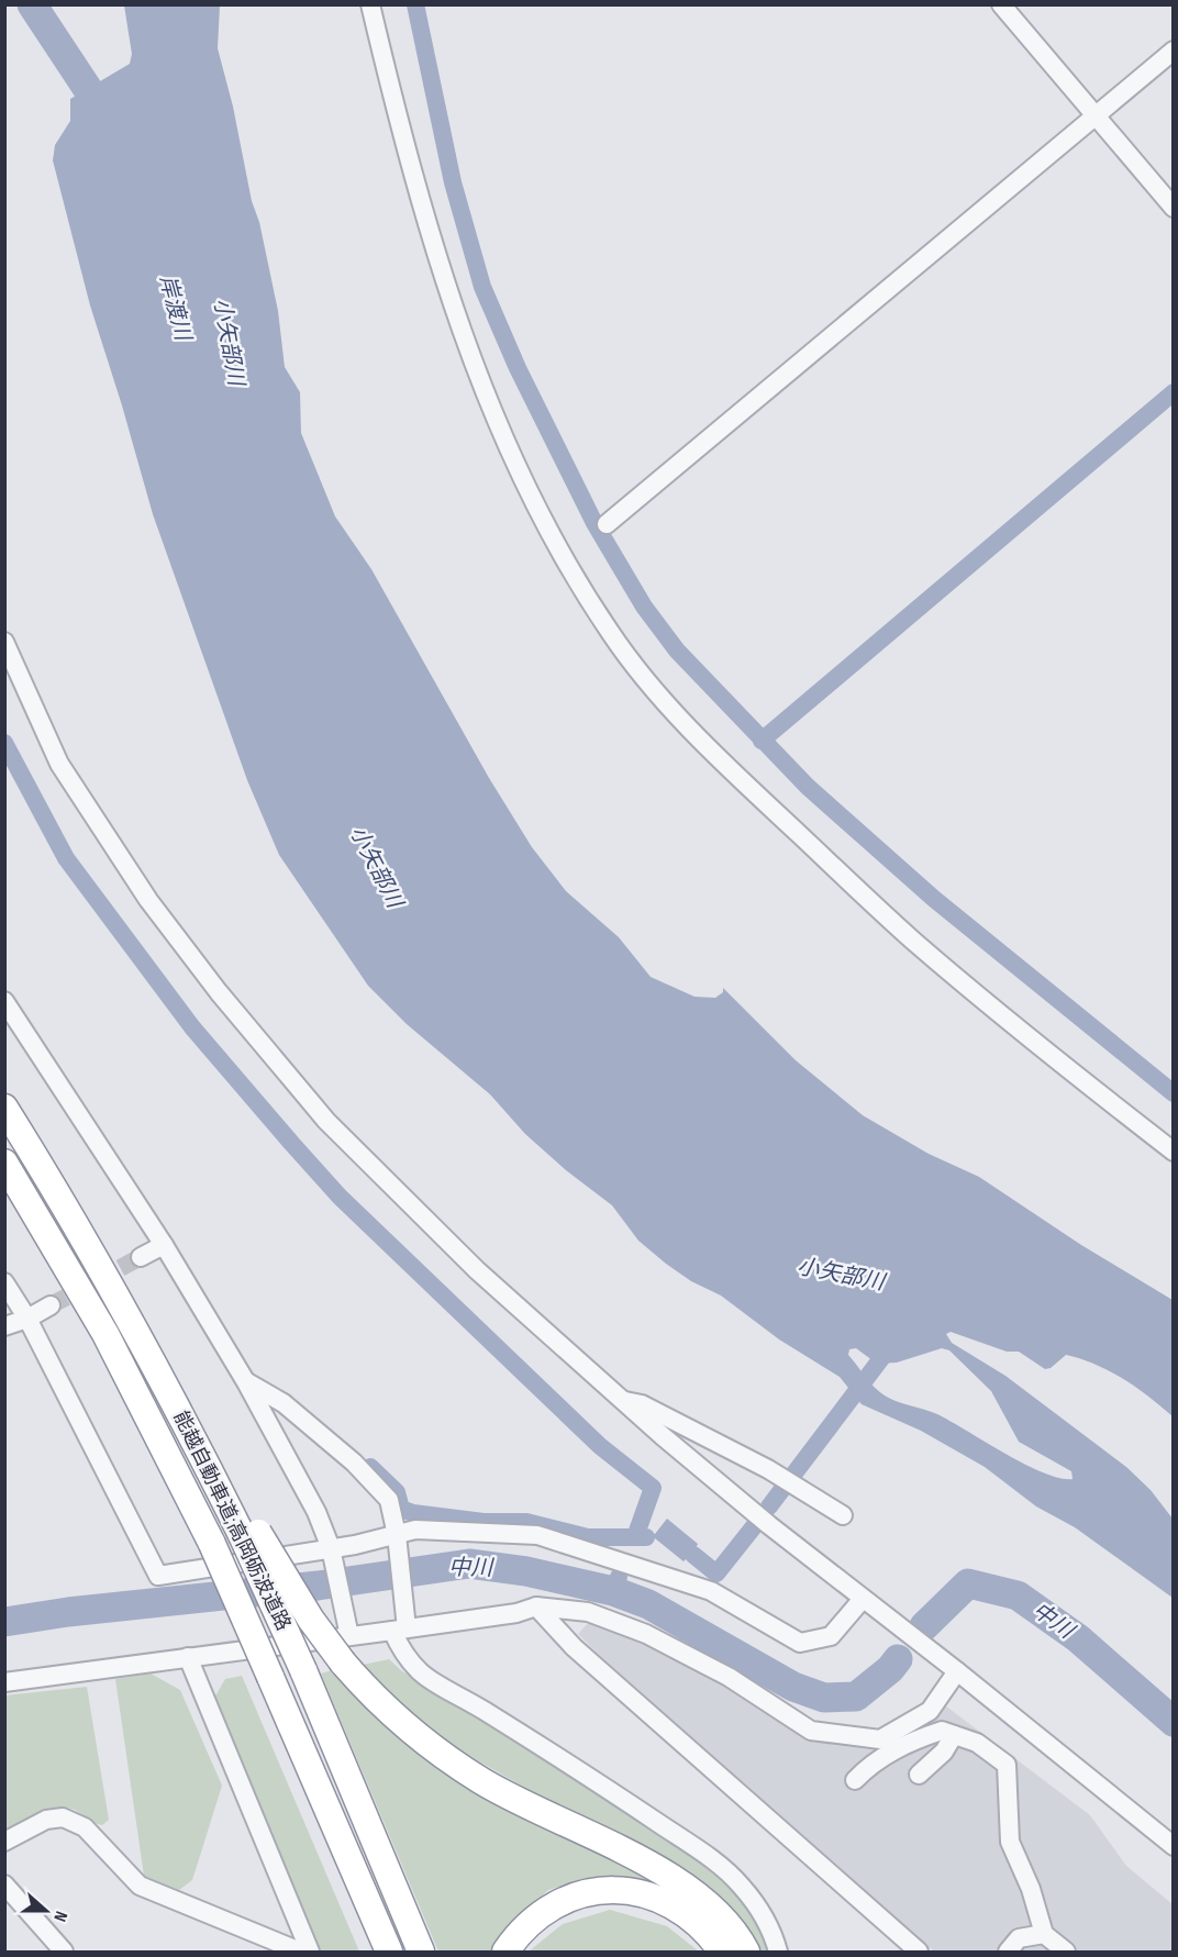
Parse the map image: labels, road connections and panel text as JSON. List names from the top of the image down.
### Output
{
  "streets": {
    "highway": ["能越自動車道;高岡砺波道路"]
  },
  "water": ["岸渡川", "小矢部川", "中川"],
  "north": "right"
}
